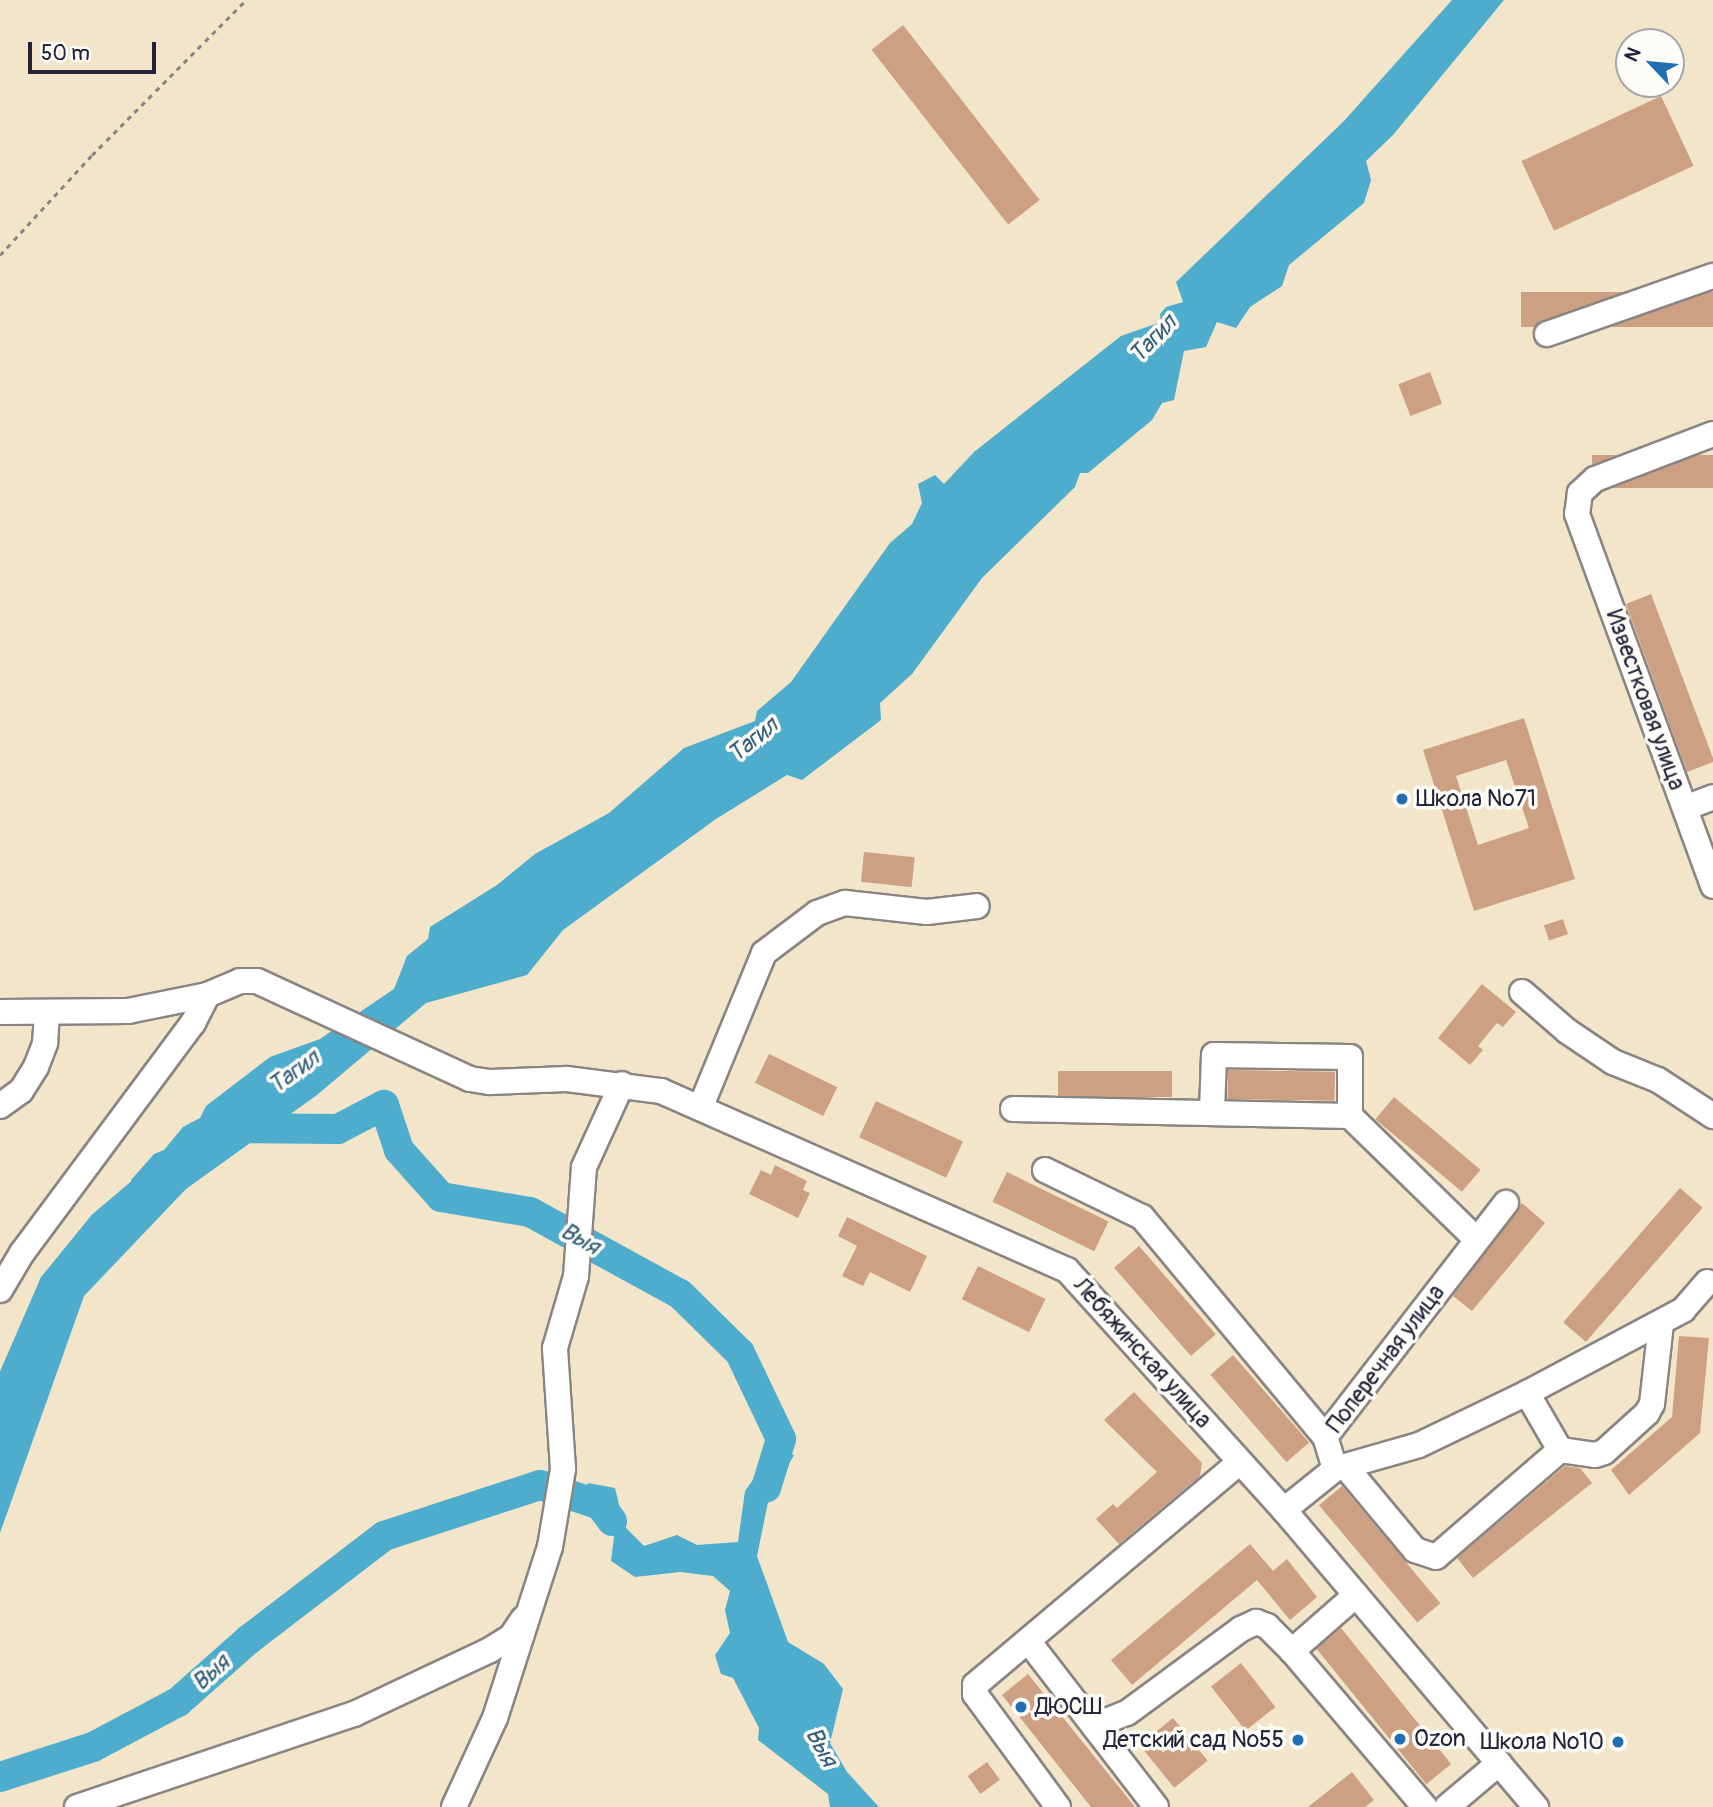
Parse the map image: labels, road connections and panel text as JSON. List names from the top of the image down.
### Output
{
  "streets": {
    "street": ["Известковая улица", "Лебяжинская улица", "Поперечная улица"]
  },
  "crossings": [
    ["Лебяжинская улица", "Поперечная улица"]
  ],
  "water": ["Тагил", "Выя"],
  "places": [
    "Школа №71",
    "ДЮСШ",
    "Ozon",
    "Детский сад №55",
    "Школа №10"
  ],
  "scale_bar": "50 m",
  "north": "top left"
}
